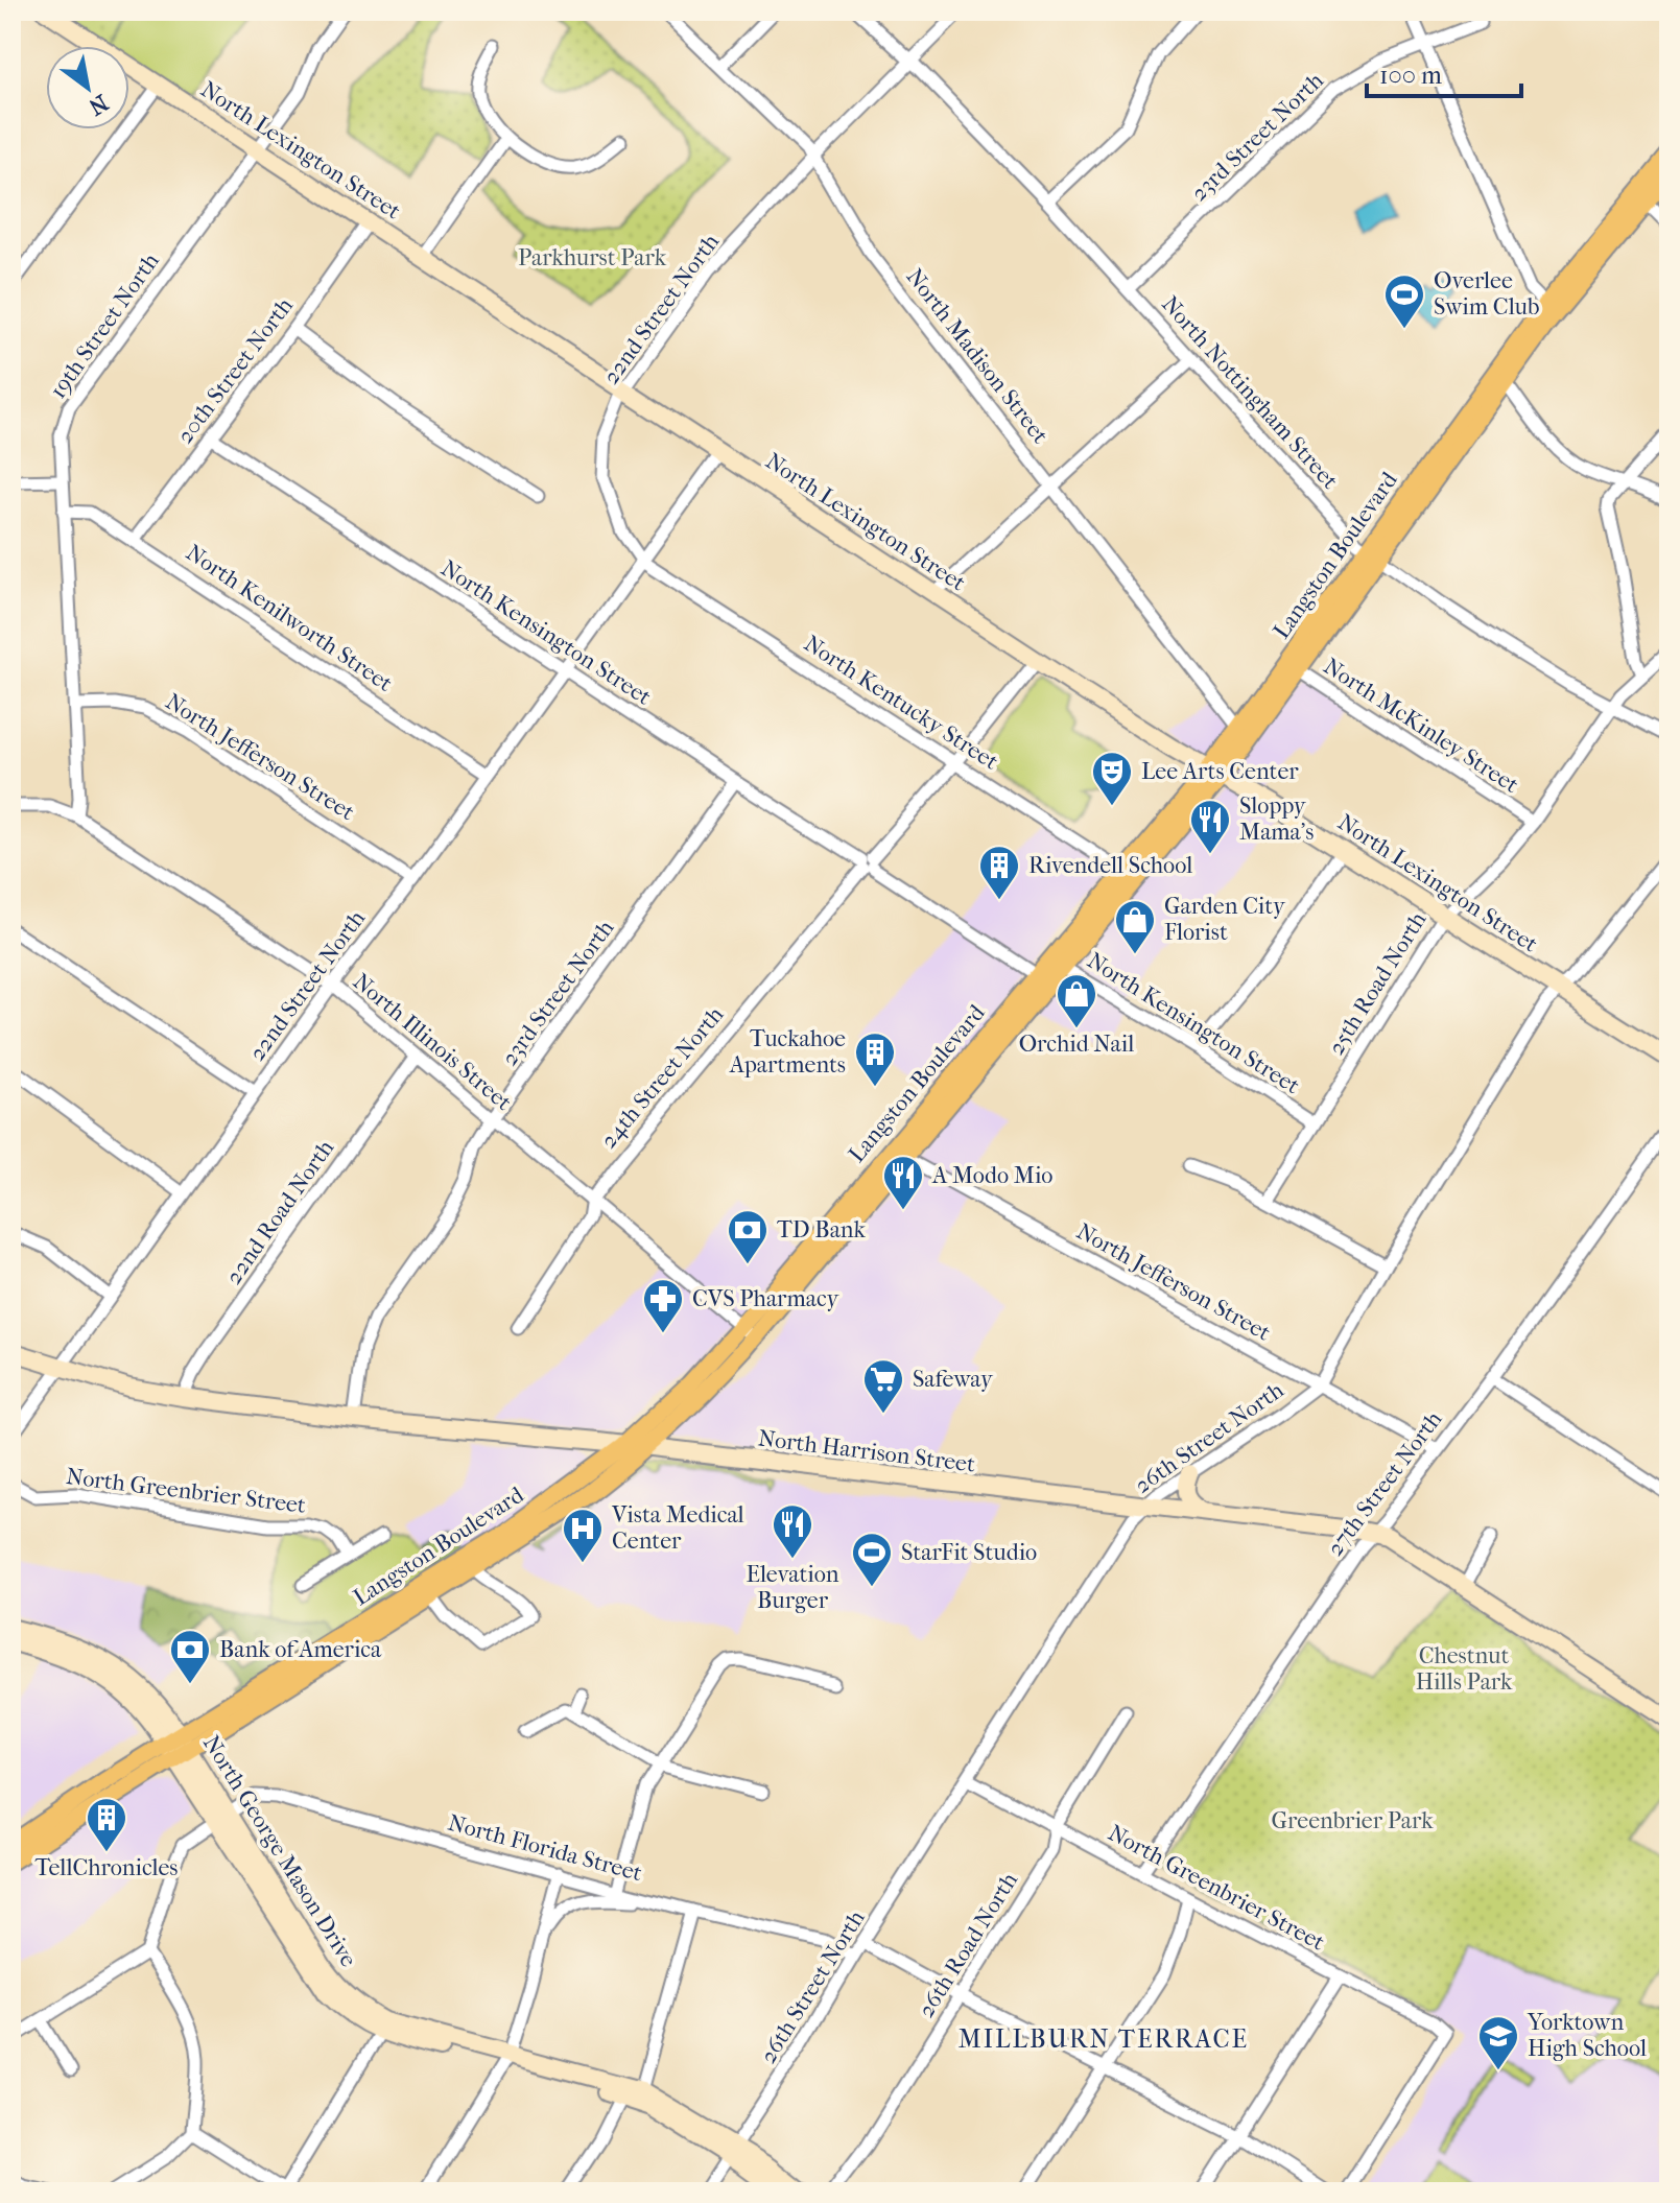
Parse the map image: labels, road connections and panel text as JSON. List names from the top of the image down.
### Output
{
  "streets": {
    "main road": ["Langston Boulevard"],
    "street": [
      "23rd Street North",
      "North Lexington Street",
      "22nd Street North",
      "19th Street North",
      "North Madison Street",
      "20th Street North",
      "North Nottingham Street",
      "North Kenilworth Street",
      "North Kensington Street",
      "North Kentucky Street",
      "North McKinley Street",
      "North Jefferson Street",
      "25th Road North",
      "North Illinois Street",
      "24th Street North",
      "22nd Road North",
      "26th Street North",
      "North Harrison Street",
      "27th Street North",
      "North Greenbrier Street",
      "North Florida Street",
      "North George Mason Drive",
      "26th Road North"
    ]
  },
  "crossings": [
    ["23rd Street North", "North Nottingham Street"],
    ["23rd Street North", "North Kensington Street"],
    ["23rd Street North", "North Illinois Street"],
    ["23rd Street North", "North Harrison Street"],
    ["North Lexington Street", "22nd Street North"],
    ["North Lexington Street", "19th Street North"],
    ["North Lexington Street", "20th Street North"],
    ["North Lexington Street", "Langston Boulevard"],
    ["North Lexington Street", "25th Road North"],
    ["North Lexington Street", "24th Street North"],
    ["North Lexington Street", "26th Street North"],
    ["22nd Street North", "North Madison Street"],
    ["22nd Street North", "North Nottingham Street"],
    ["22nd Street North", "North Kenilworth Street"],
    ["22nd Street North", "North Kensington Street"],
    ["22nd Street North", "North Kentucky Street"],
    ["22nd Street North", "North Jefferson Street"],
    ["22nd Street North", "North Illinois Street"],
    ["22nd Street North", "North Harrison Street"],
    ["19th Street North", "North Kenilworth Street"],
    ["19th Street North", "North Jefferson Street"],
    ["19th Street North", "North Illinois Street"],
    ["North Madison Street", "Langston Boulevard"],
    ["20th Street North", "North Kenilworth Street"],
    ["20th Street North", "North Kensington Street"],
    ["North Nottingham Street", "Langston Boulevard"],
    ["North Nottingham Street", "25th Road North"],
    ["Langston Boulevard", "North Kensington Street"],
    ["Langston Boulevard", "North Kentucky Street"],
    ["Langston Boulevard", "North McKinley Street"],
    ["Langston Boulevard", "North Jefferson Street"],
    ["Langston Boulevard", "North Illinois Street"],
    ["Langston Boulevard", "North Harrison Street"],
    ["Langston Boulevard", "North George Mason Drive"],
    ["North Kensington Street", "25th Road North"],
    ["North Kensington Street", "24th Street North"],
    ["North Kentucky Street", "24th Street North"],
    ["North McKinley Street", "25th Road North"],
    ["North Jefferson Street", "26th Street North"],
    ["North Jefferson Street", "27th Street North"],
    ["North Illinois Street", "24th Street North"],
    ["North Illinois Street", "22nd Road North"],
    ["22nd Road North", "North Harrison Street"],
    ["26th Street North", "North Harrison Street"],
    ["26th Street North", "North Greenbrier Street"],
    ["26th Street North", "North Florida Street"],
    ["26th Street North", "North George Mason Drive"],
    ["North Harrison Street", "27th Street North"],
    ["27th Street North", "North Greenbrier Street"],
    ["North Greenbrier Street", "26th Road North"],
    ["North Florida Street", "North George Mason Drive"]
  ],
  "districts": ["MILLBURN TERRACE"],
  "parks": ["Parkhurst Park", "Chestnut Hills Park", "Greenbrier Park"],
  "places": {
    "sports": ["Overlee Swim Club", "StarFit Studio"],
    "theatre": ["Lee Arts Center"],
    "restaurant": ["Sloppy Mama's", "A Modo Mio", "Elevation Burger"],
    "building": ["Rivendell School", "Tuckahoe Apartments", "TellChronicles"],
    "shop": ["Garden City Florist", "Orchid Nail"],
    "bank": ["TD Bank", "Bank of America"],
    "pharmacy": ["CVS Pharmacy"],
    "supermarket": ["Safeway"],
    "hospital": ["Vista Medical Center"],
    "school or university": ["Yorktown High School"]
  },
  "scale_bar": "100 m",
  "north": "bottom right"
}
